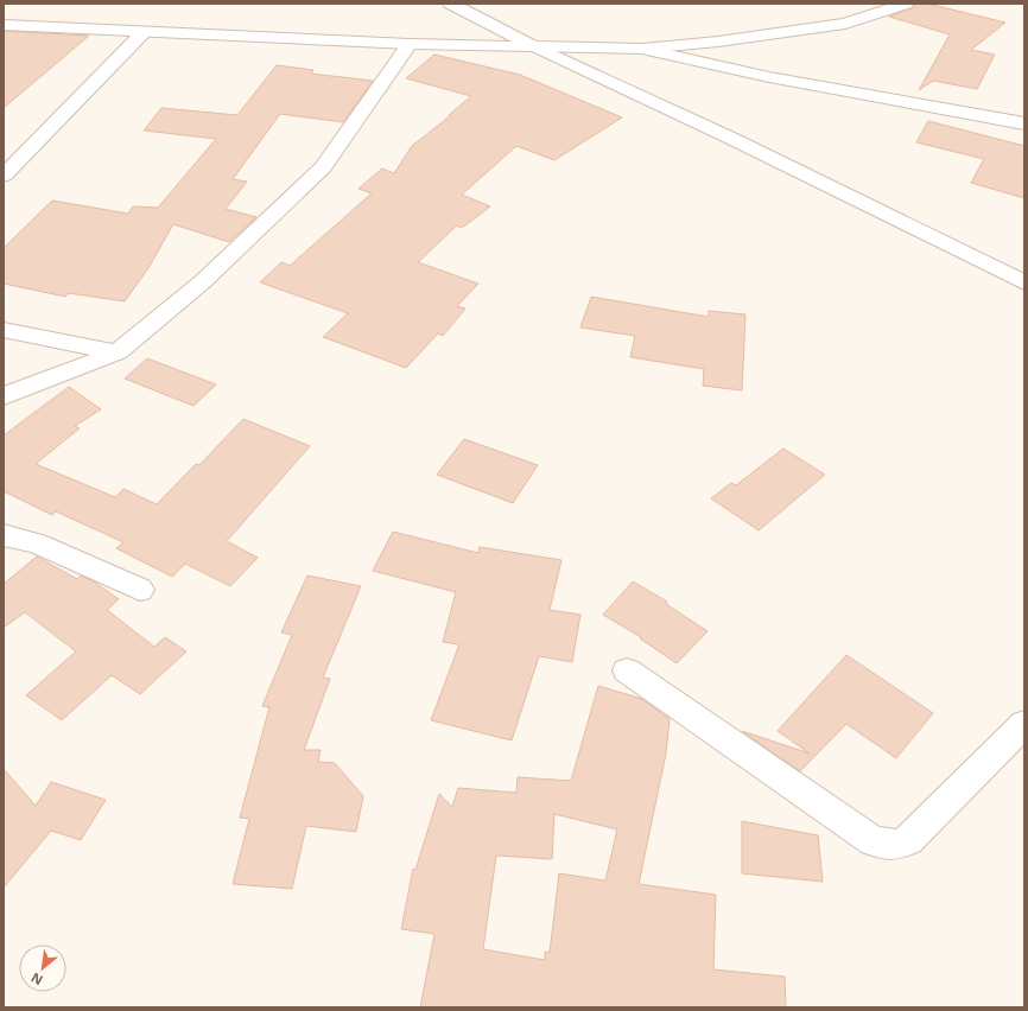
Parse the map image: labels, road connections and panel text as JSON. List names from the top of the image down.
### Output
{
  "north": "bottom left"
}
